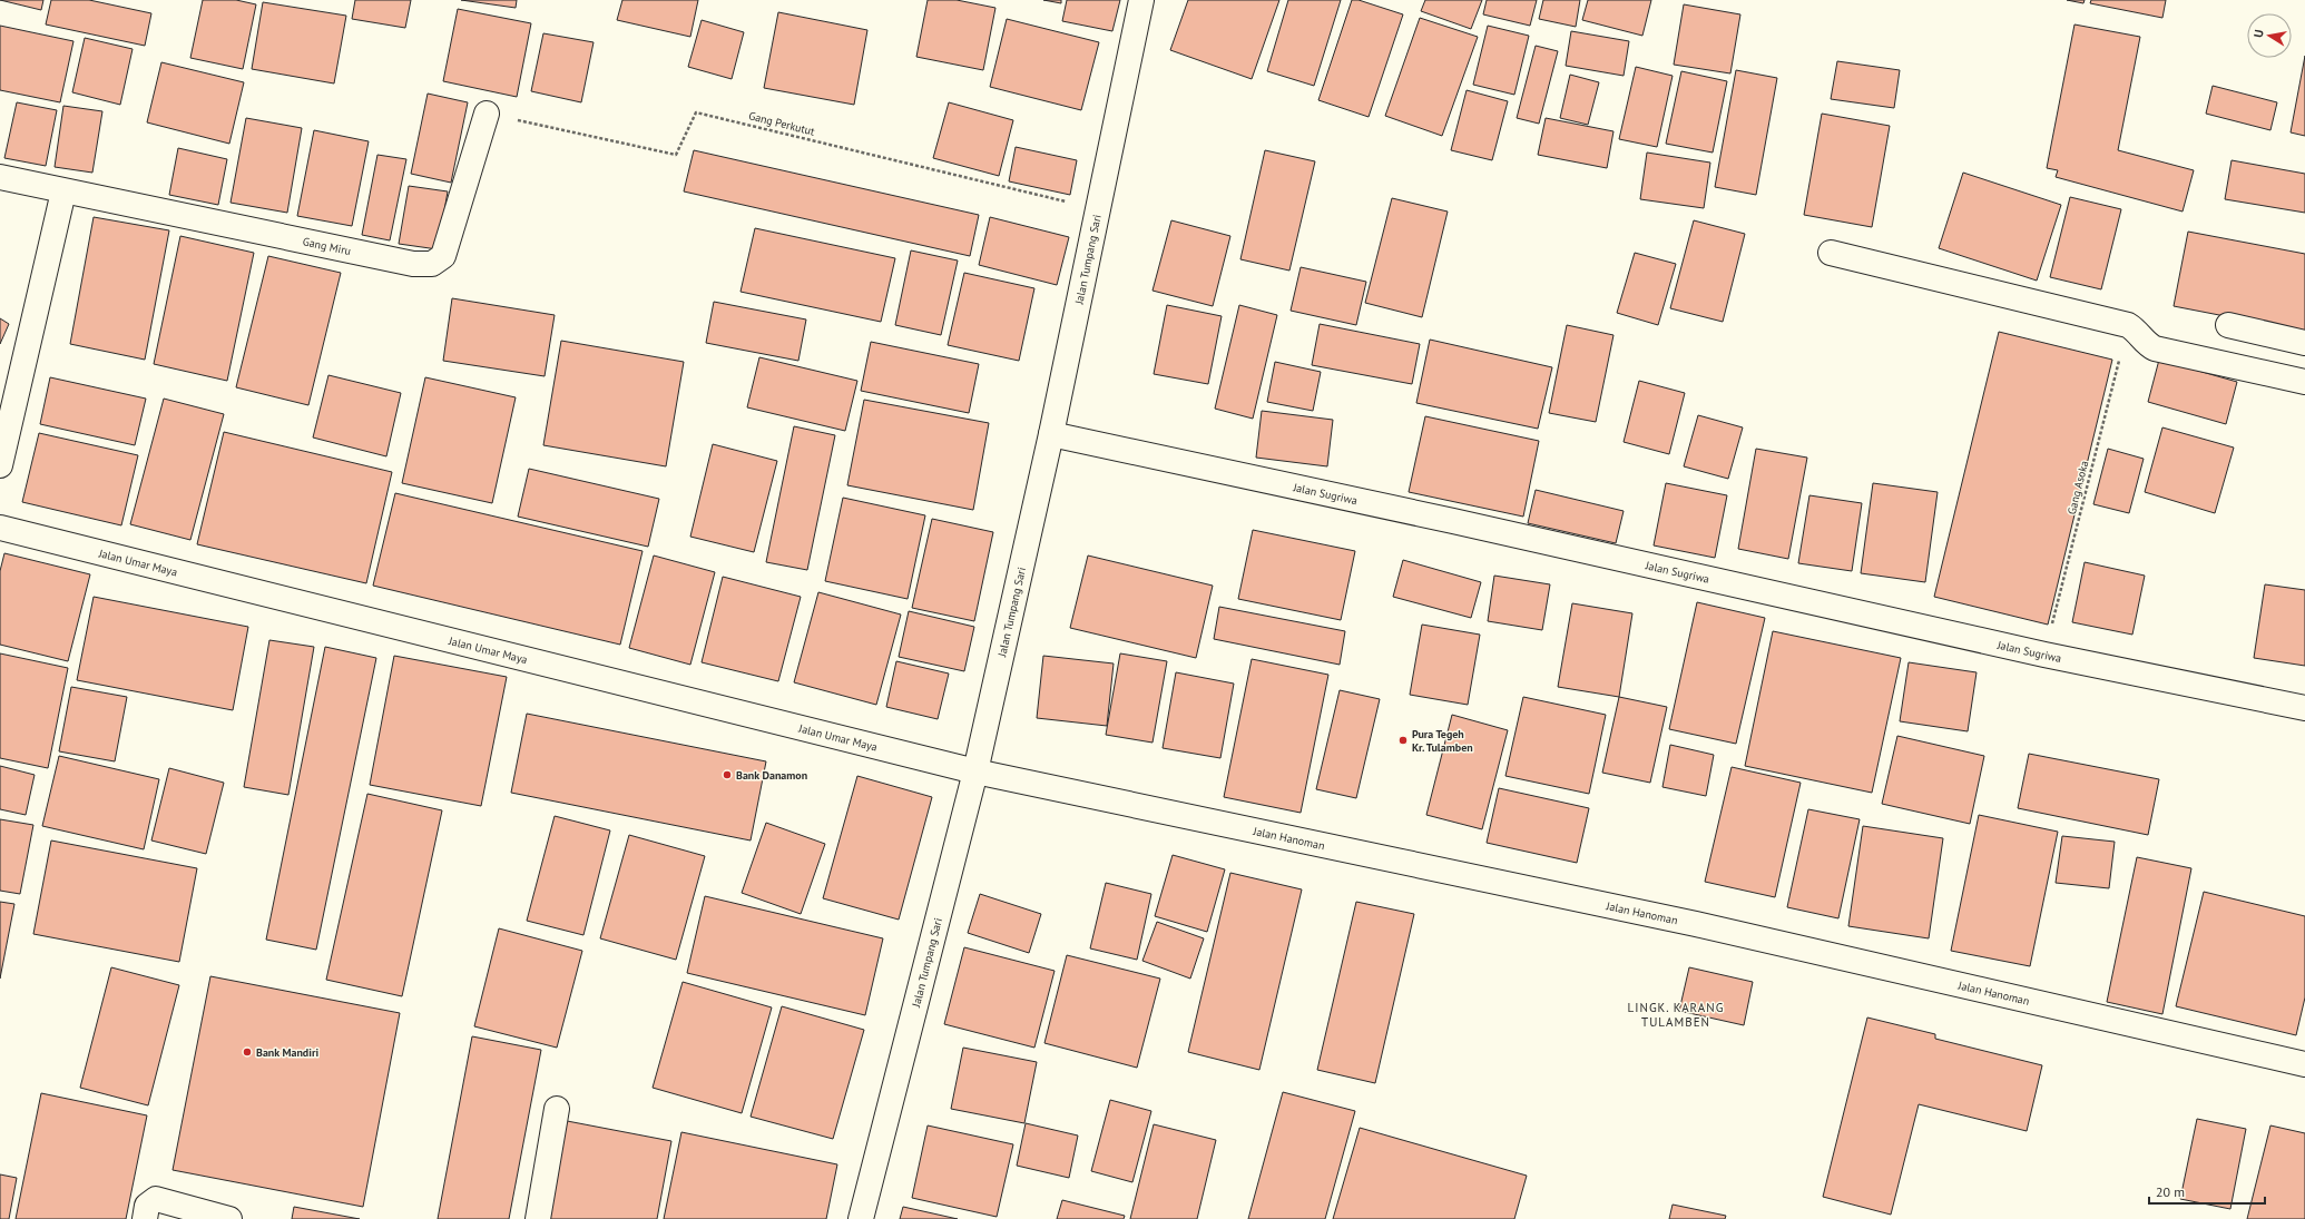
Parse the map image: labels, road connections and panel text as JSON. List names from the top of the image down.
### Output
{
  "streets": {
    "street": [
      "Gang Miru",
      "Jalan Tumpang Sari",
      "Jalan Sugriwa",
      "Jalan Umar Maya",
      "Jalan Hanoman"
    ],
    "path": ["Gang Perkutut", "Gang Asoka"]
  },
  "crossings": [
    ["Gang Perkutut", "Gang Miru"],
    ["Gang Perkutut", "Jalan Tumpang Sari"],
    ["Jalan Tumpang Sari", "Jalan Sugriwa"],
    ["Jalan Tumpang Sari", "Jalan Umar Maya"],
    ["Jalan Tumpang Sari", "Jalan Hanoman"],
    ["Gang Asoka", "Jalan Sugriwa"],
    ["Jalan Umar Maya", "Jalan Hanoman"]
  ],
  "districts": ["LINGK. KARANG TULAMBEN"],
  "places": ["Pura Tegeh Kr. Tulamben", "Bank Danamon", "Bank Mandiri"],
  "scale_bar": "20 m",
  "north": "left"
}
